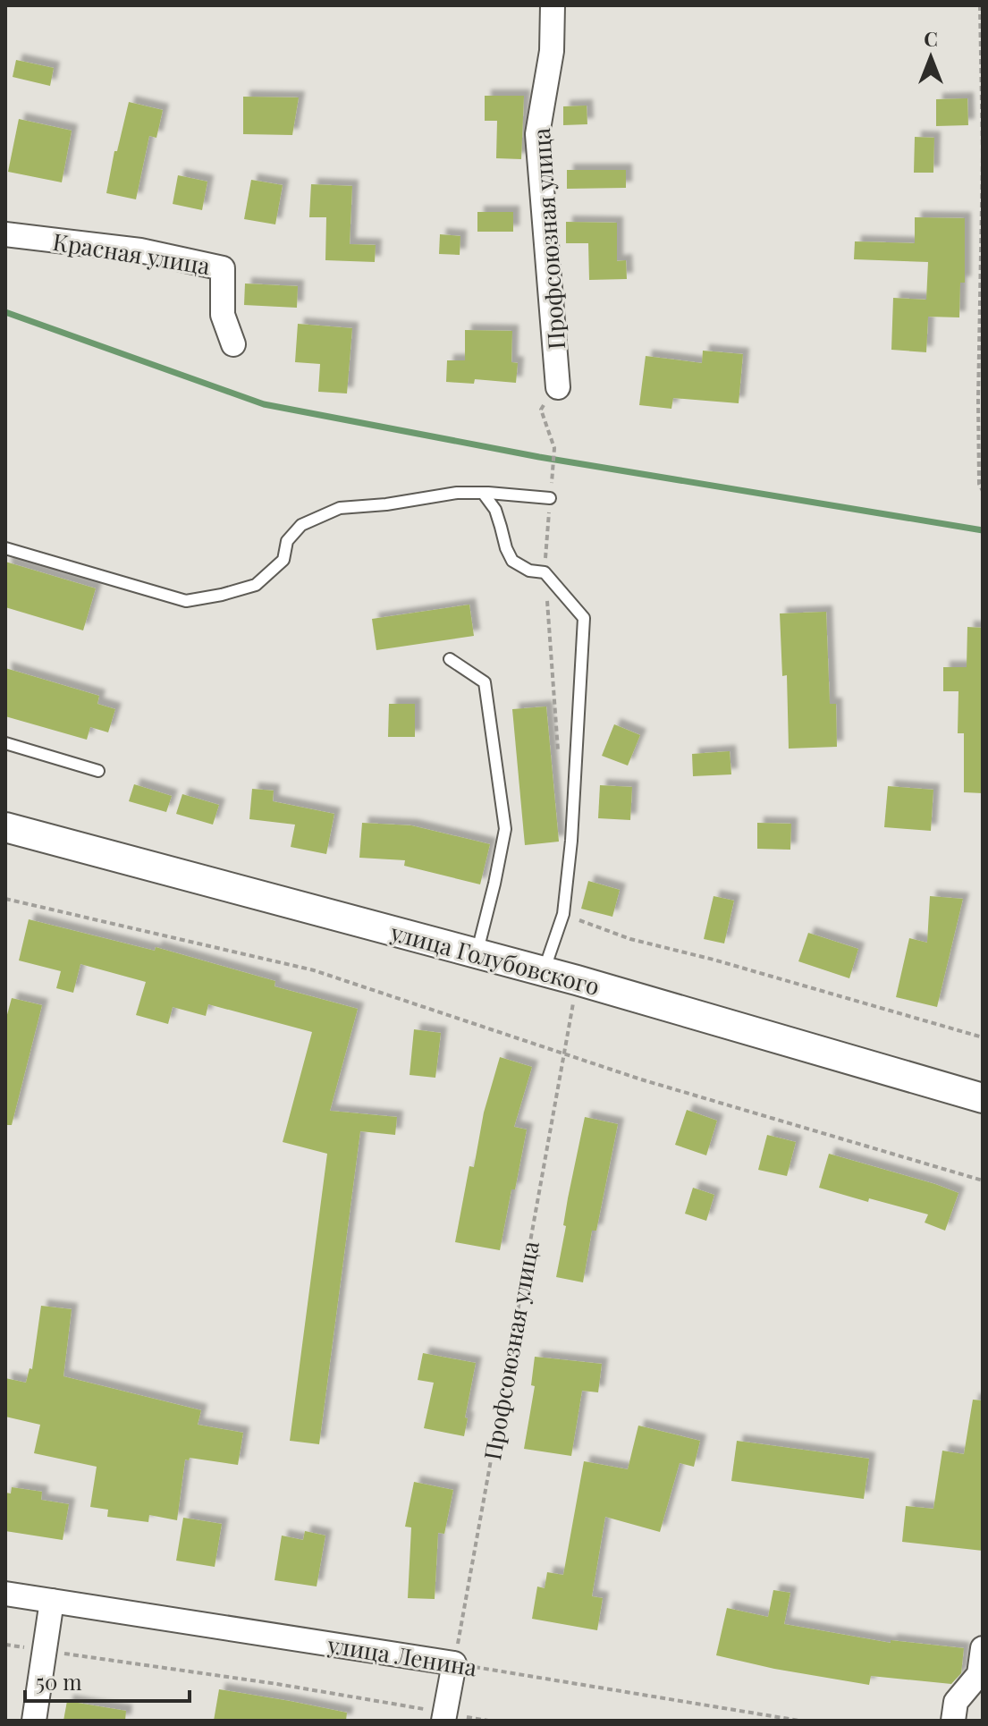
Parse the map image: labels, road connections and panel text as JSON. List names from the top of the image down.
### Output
{
  "streets": {
    "street": [
      "Профсоюзная улица",
      "Красная улица",
      "улица Голубовского",
      "улица Ленина"
    ]
  },
  "crossings": [
    ["Профсоюзная улица", "улица Голубовского"],
    ["Профсоюзная улица", "улица Ленина"]
  ],
  "scale_bar": "50 m",
  "north": "top"
}
